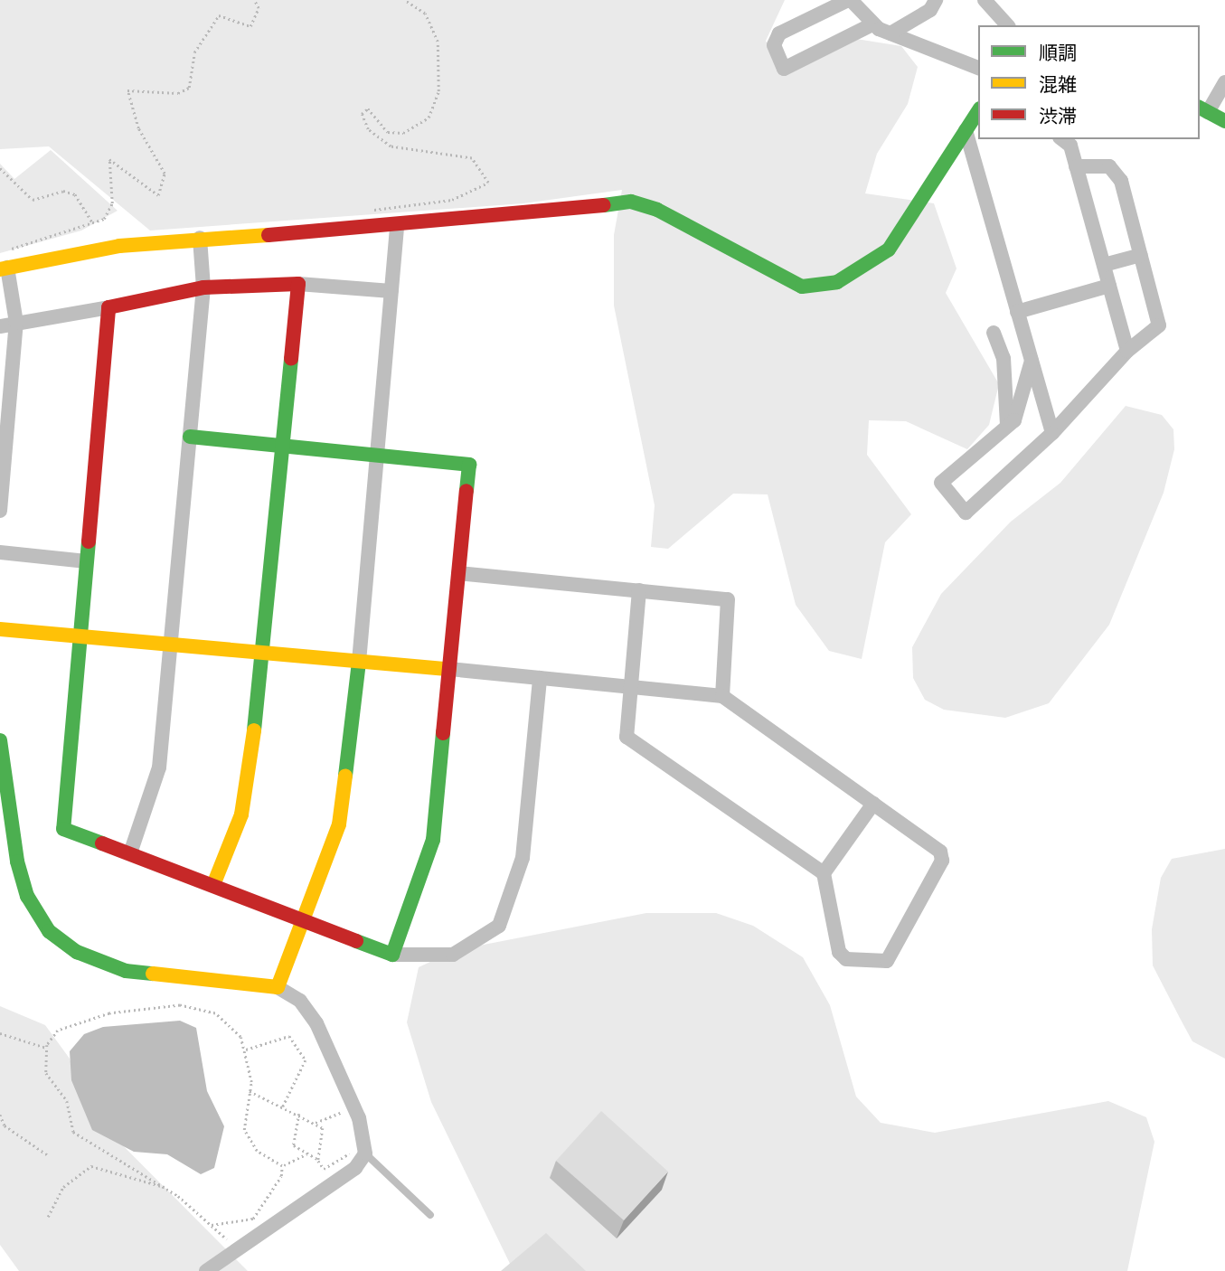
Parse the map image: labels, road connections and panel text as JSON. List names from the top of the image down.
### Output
{
  "legend": ["順調", "混雑", "渋滞"]
}
